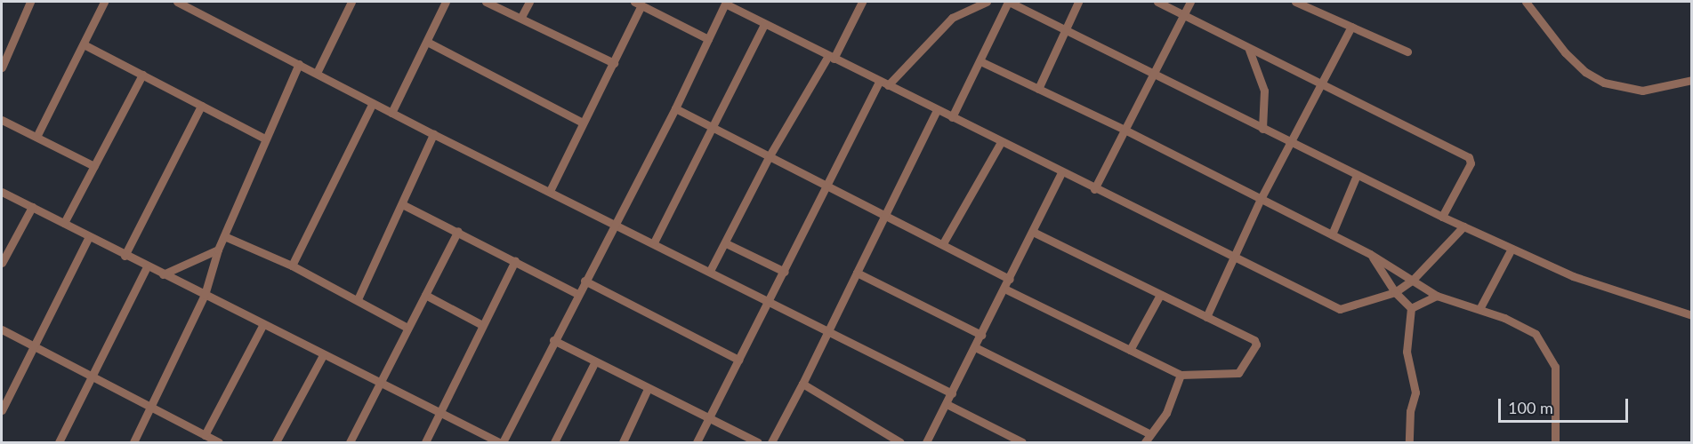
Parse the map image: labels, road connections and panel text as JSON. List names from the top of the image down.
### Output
{
  "scale_bar": "100 m"
}
